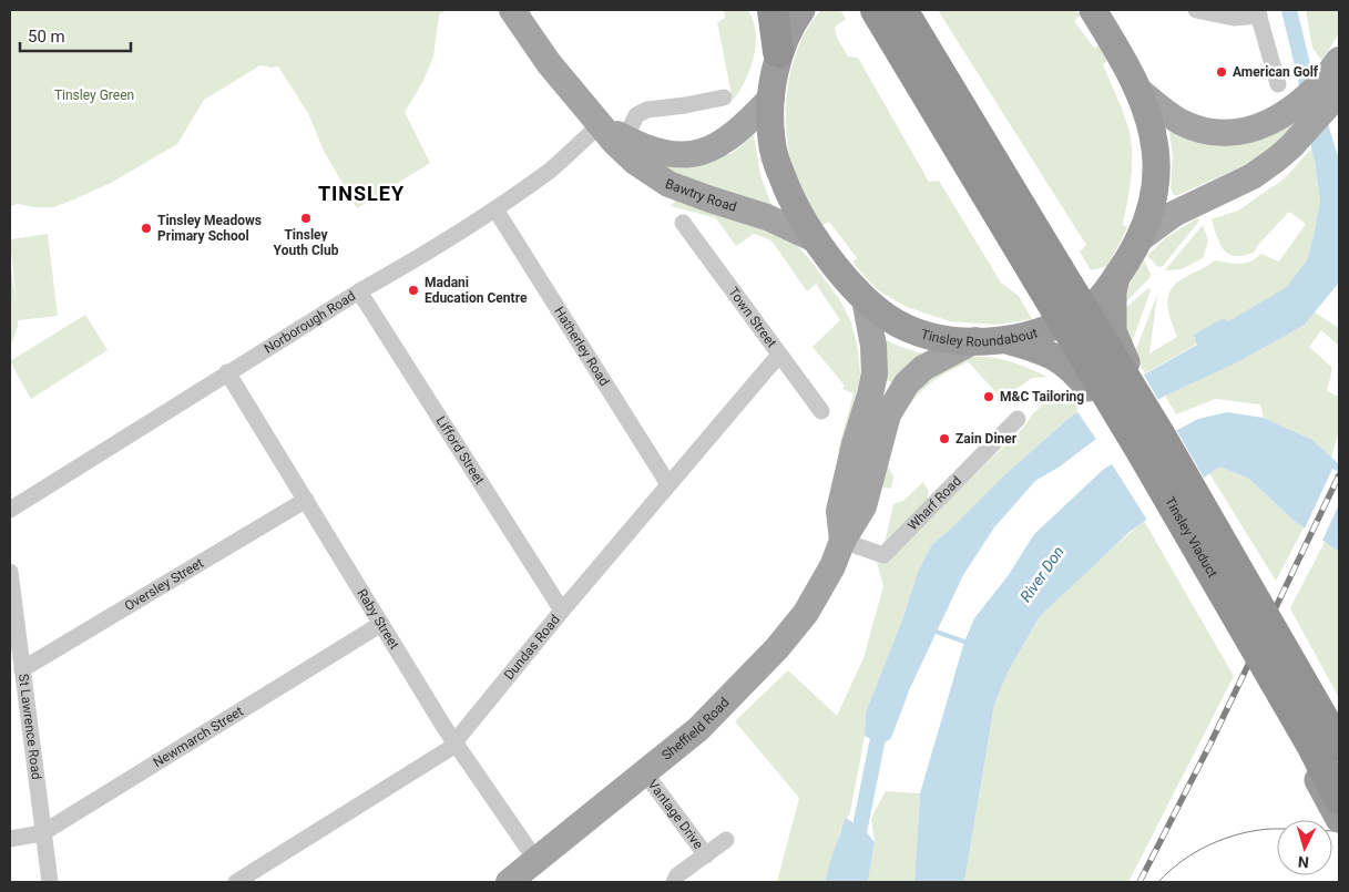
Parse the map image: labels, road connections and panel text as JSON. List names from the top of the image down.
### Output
{
  "streets": {
    "highway": ["Tinsley Roundabout", "Tinsley Viaduct"],
    "main road": ["Bawtry Road", "Sheffield Road"],
    "street": [
      "Town Street",
      "Norborough Road",
      "Hatherley Road",
      "Lifford Street",
      "Wharf Road",
      "Oversley Street",
      "Raby Street",
      "Dundas Road",
      "St Lawrence Road",
      "Newmarch Street",
      "Vantage Drive"
    ]
  },
  "crossings": [
    ["Bawtry Road", "Norborough Road"],
    ["Bawtry Road", "Tinsley Roundabout"],
    ["Town Street", "Dundas Road"],
    ["Norborough Road", "Hatherley Road"],
    ["Norborough Road", "Lifford Street"],
    ["Norborough Road", "Raby Street"],
    ["Tinsley Roundabout", "Tinsley Viaduct"],
    ["Tinsley Roundabout", "Sheffield Road"],
    ["Hatherley Road", "Dundas Road"],
    ["Lifford Street", "Dundas Road"],
    ["Wharf Road", "Sheffield Road"],
    ["Oversley Street", "Raby Street"],
    ["Oversley Street", "St Lawrence Road"],
    ["Raby Street", "Dundas Road"],
    ["Raby Street", "Sheffield Road"],
    ["Raby Street", "Newmarch Street"],
    ["St Lawrence Road", "Newmarch Street"],
    ["Sheffield Road", "Vantage Drive"]
  ],
  "districts": ["TINSLEY"],
  "water": ["River Don"],
  "parks": ["Tinsley Green"],
  "places": [
    "American Golf",
    "Tinsley Youth Club",
    "Tinsley Meadows Primary School",
    "Madani Education Centre",
    "M&C Tailoring",
    "Zain Diner"
  ],
  "scale_bar": "50 m",
  "north": "bottom"
}
